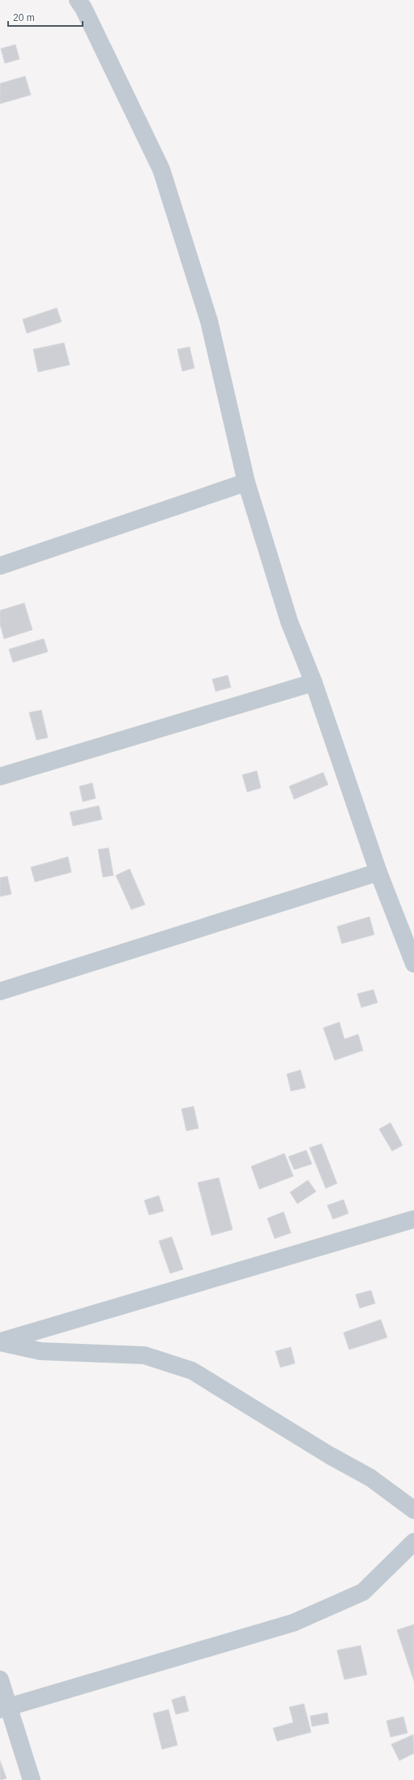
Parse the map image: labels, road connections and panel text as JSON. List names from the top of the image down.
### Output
{
  "scale_bar": "20 m"
}
